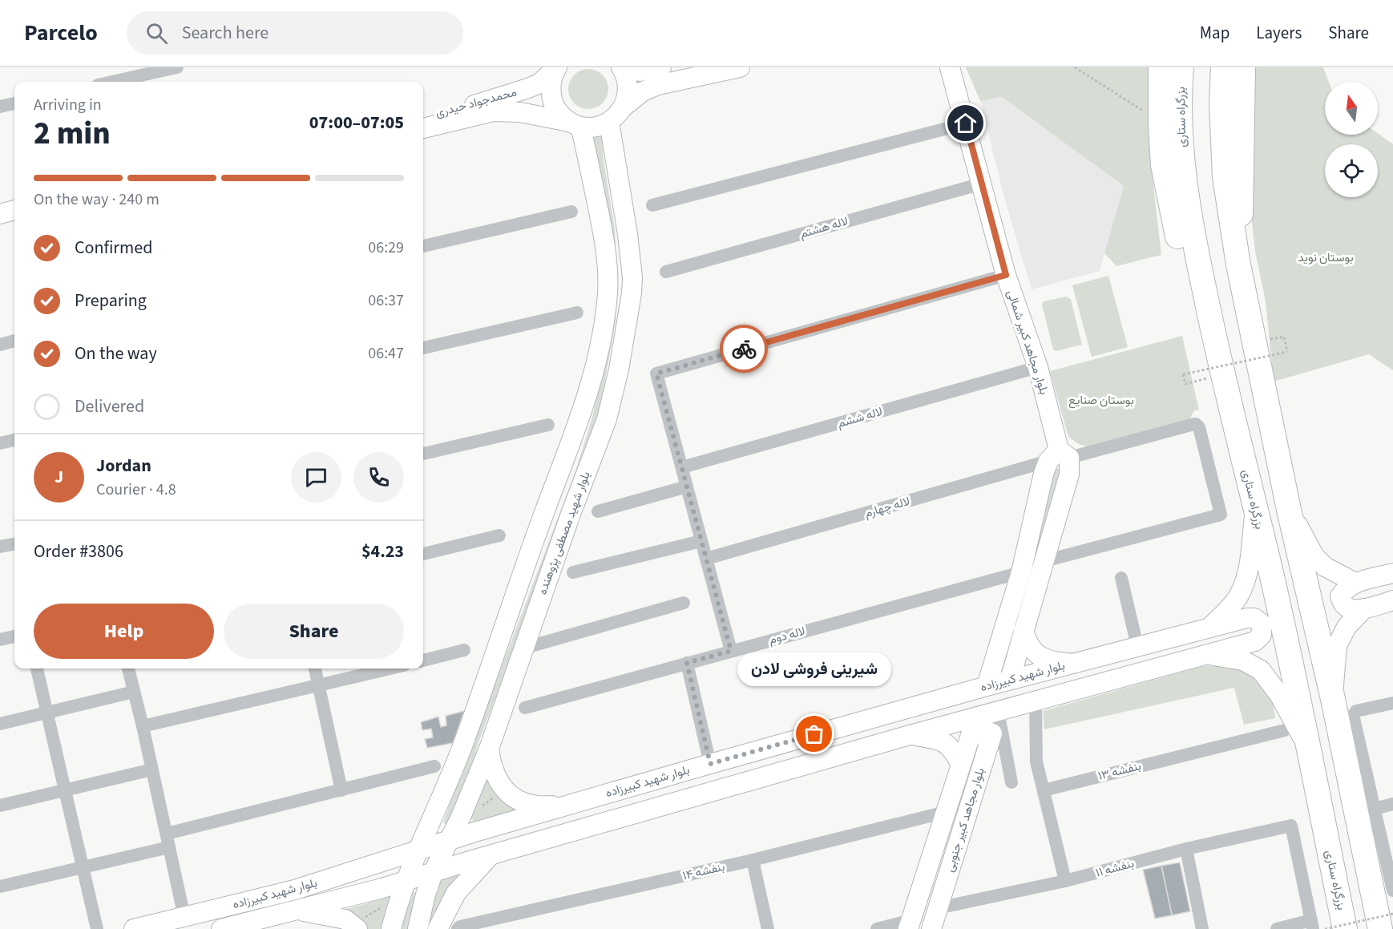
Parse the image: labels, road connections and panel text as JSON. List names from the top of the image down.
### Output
{
  "streets": {
    "highway": ["بزرگراه ستاری"],
    "main road": [
      "محمدجواد حیدری",
      "بلوار مجاهد کبیر شمالی",
      "بلوار شهید مصطفی پژوهنده",
      "بلوار شهید کبیرزاده",
      "بلوار مجاهد کبیر جنوبی"
    ],
    "street": [
      "لاله هشتم",
      "لاله ششم",
      "لاله چهارم",
      "لاله دوم",
      "بنفشه ۱۳",
      "بنفشه ۱۱",
      "بنفشه ۱۴"
    ]
  },
  "crossings": [
    ["محمدجواد حیدری", "بلوار شهید مصطفی پژوهنده"],
    ["لاله هشتم", "بلوار مجاهد کبیر شمالی"],
    ["بلوار مجاهد کبیر شمالی", "لاله ششم"],
    ["بلوار مجاهد کبیر شمالی", "لاله چهارم"],
    ["بلوار مجاهد کبیر شمالی", "لاله دوم"],
    ["بلوار مجاهد کبیر شمالی", "بلوار شهید کبیرزاده"],
    ["بلوار شهید مصطفی پژوهنده", "بلوار شهید کبیرزاده"],
    ["بلوار شهید کبیرزاده", "بلوار مجاهد کبیر جنوبی"],
    ["بلوار مجاهد کبیر جنوبی", "بنفشه ۱۱"],
    ["بلوار مجاهد کبیر جنوبی", "بنفشه ۱۴"]
  ],
  "parks": ["بوستان نوید", "بوستان صنایع"],
  "places": ["شیرینی فروشی لادن"],
  "north": "top",
  "page": {
    "header": "Parcelo",
    "search": "Search here",
    "nav": ["Map", "Layers", "Share"],
    "heading": ["2 min", "Arriving in", "07:00–07:05"],
    "panel": [
      "Jordan",
      "Courier · 4.8",
      "Order #3806",
      "$4.23"
    ],
    "bar": "On the way · 240 m",
    "list": [
      ["Confirmed", "06:29"],
      ["Preparing", "06:37"],
      ["On the way", "06:47"],
      "Delivered"
    ],
    "round": "J",
    "buttons": ["Help", "Share"],
    "bubble": "شیرینی فروشی لادن"
  }
}
